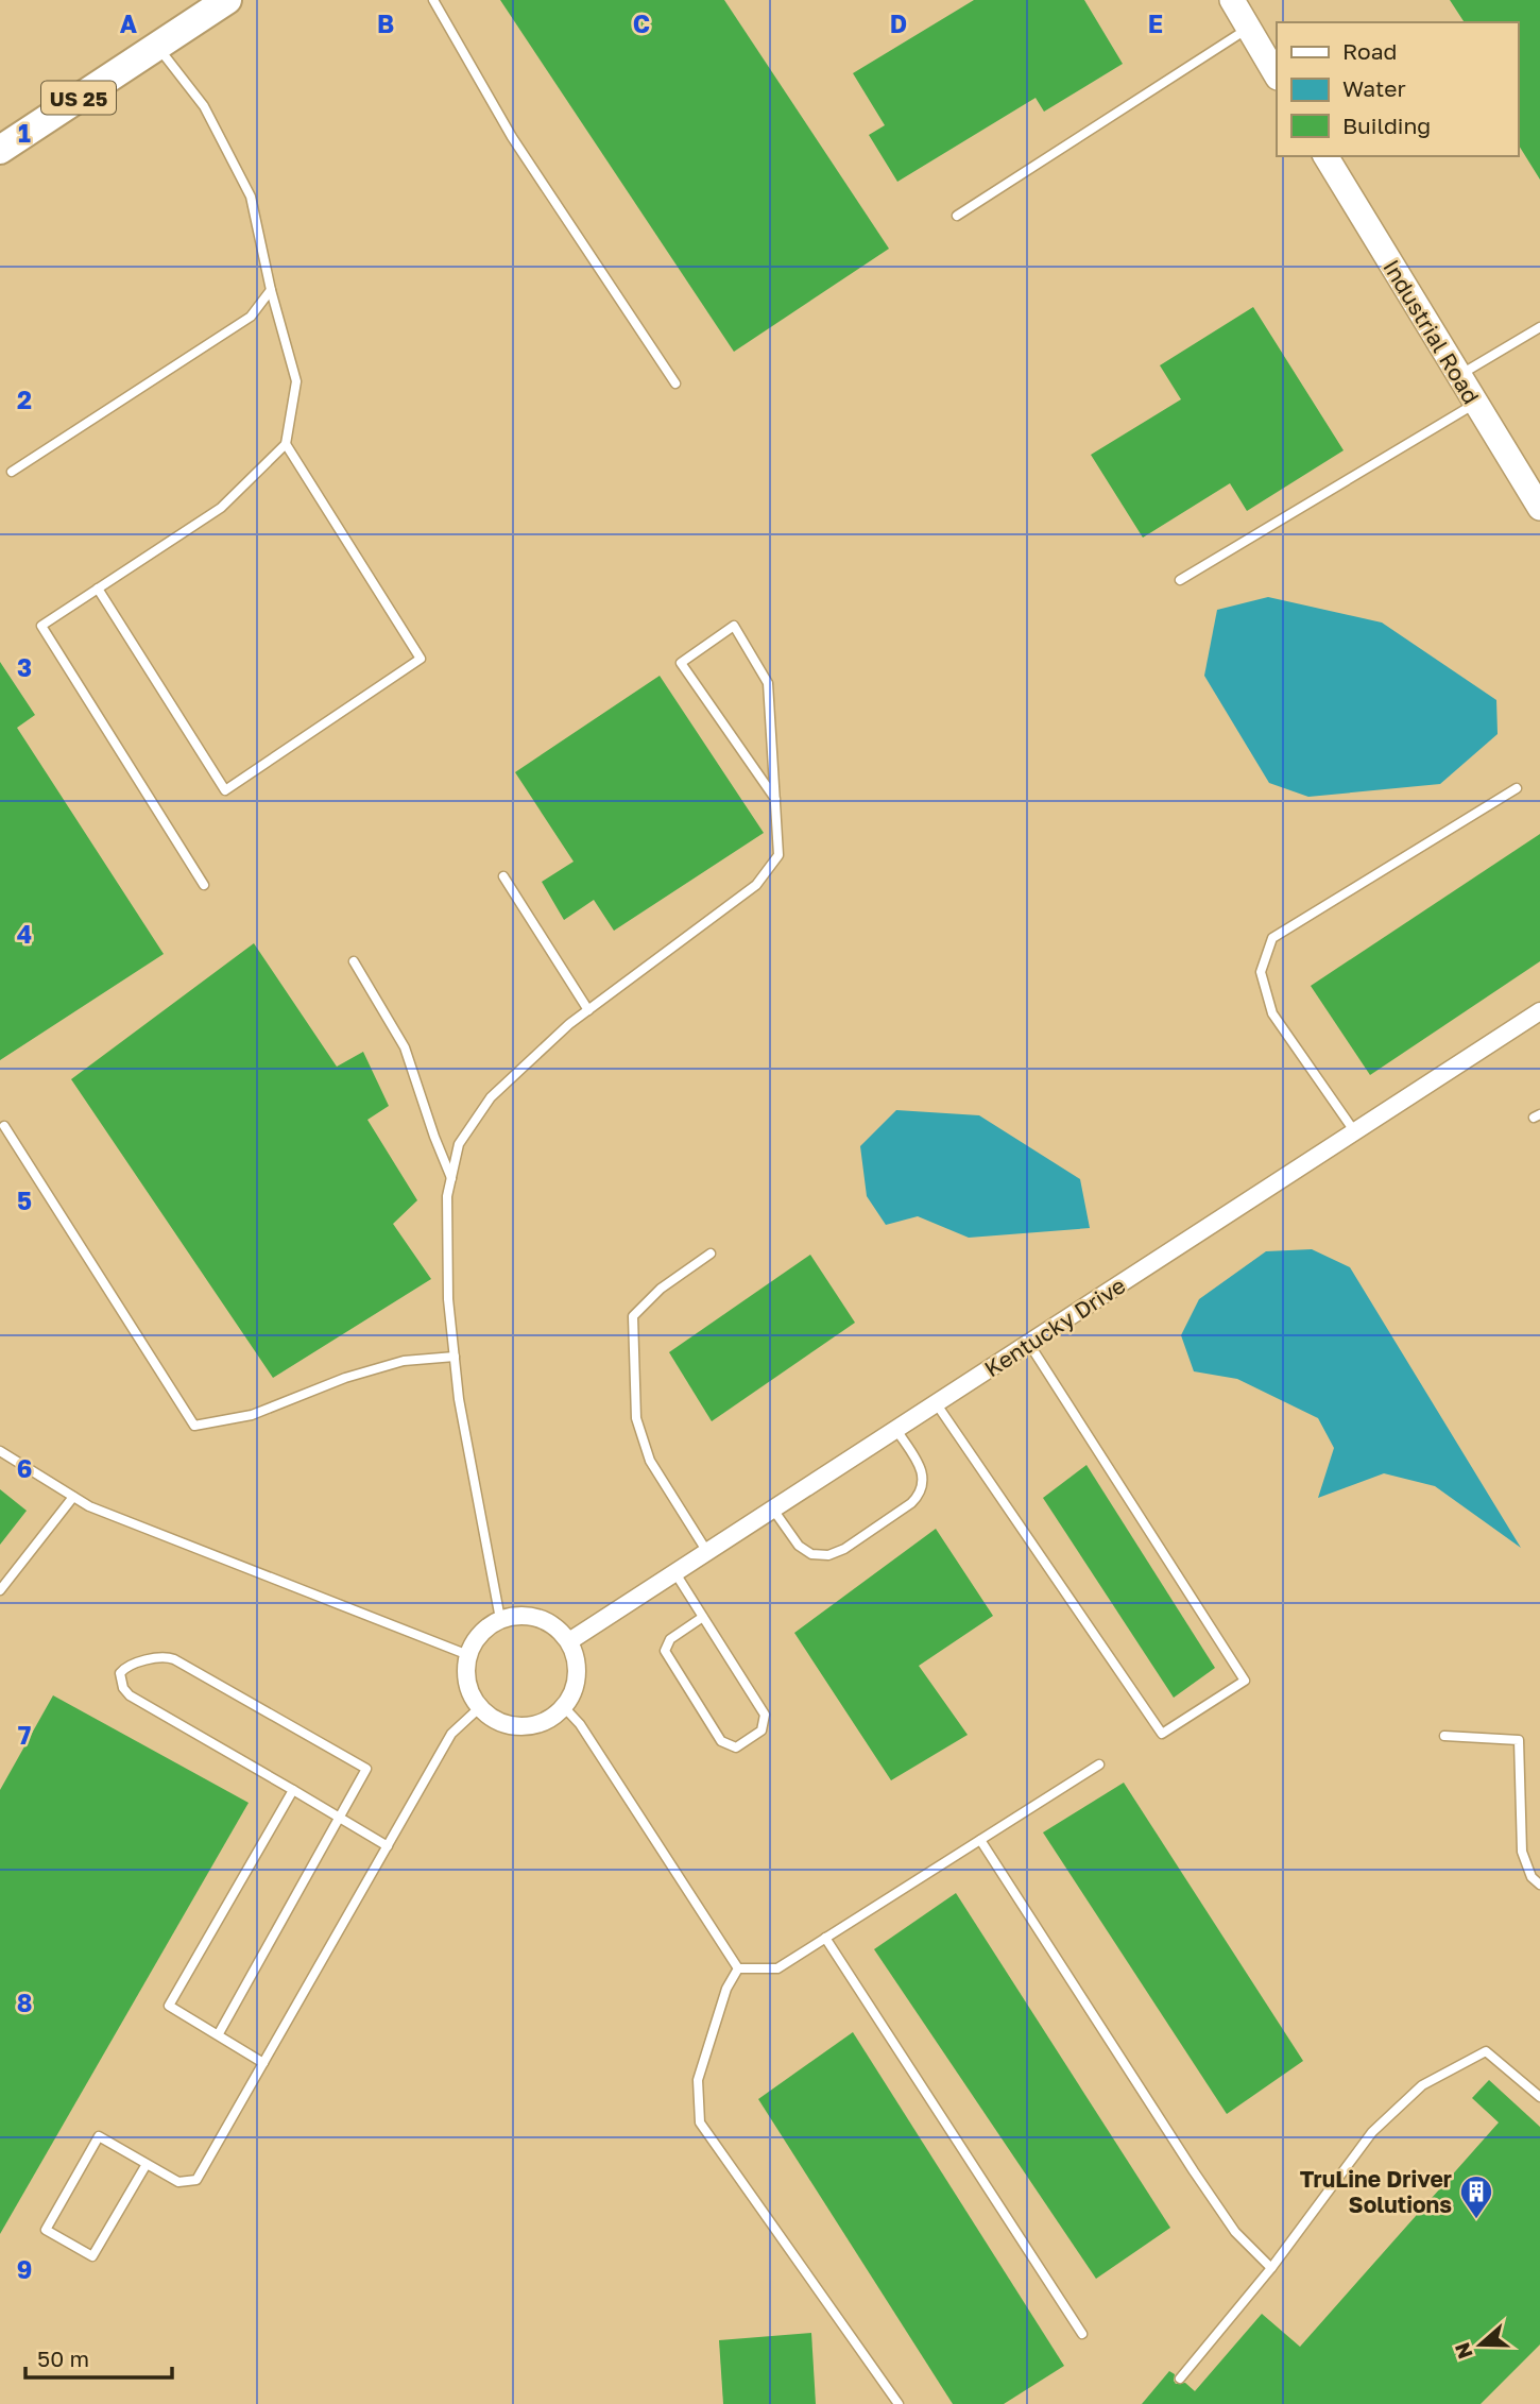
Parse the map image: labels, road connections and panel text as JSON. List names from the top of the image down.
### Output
{
  "streets": {
    "main road": ["US 25", "Industrial Road"],
    "street": ["Kentucky Drive"]
  },
  "places": {
    "building": ["TruLine Driver Solutions"]
  },
  "legend": ["Road", "Water", "Building"],
  "scale_bar": "50 m",
  "north": "left",
  "grid": {
    "columns": [
      "A",
      "B",
      "C",
      "D",
      "E"
    ],
    "rows": [
      "1",
      "2",
      "3",
      "4",
      "5",
      "6",
      "7",
      "8",
      "9"
    ]
  }
}
